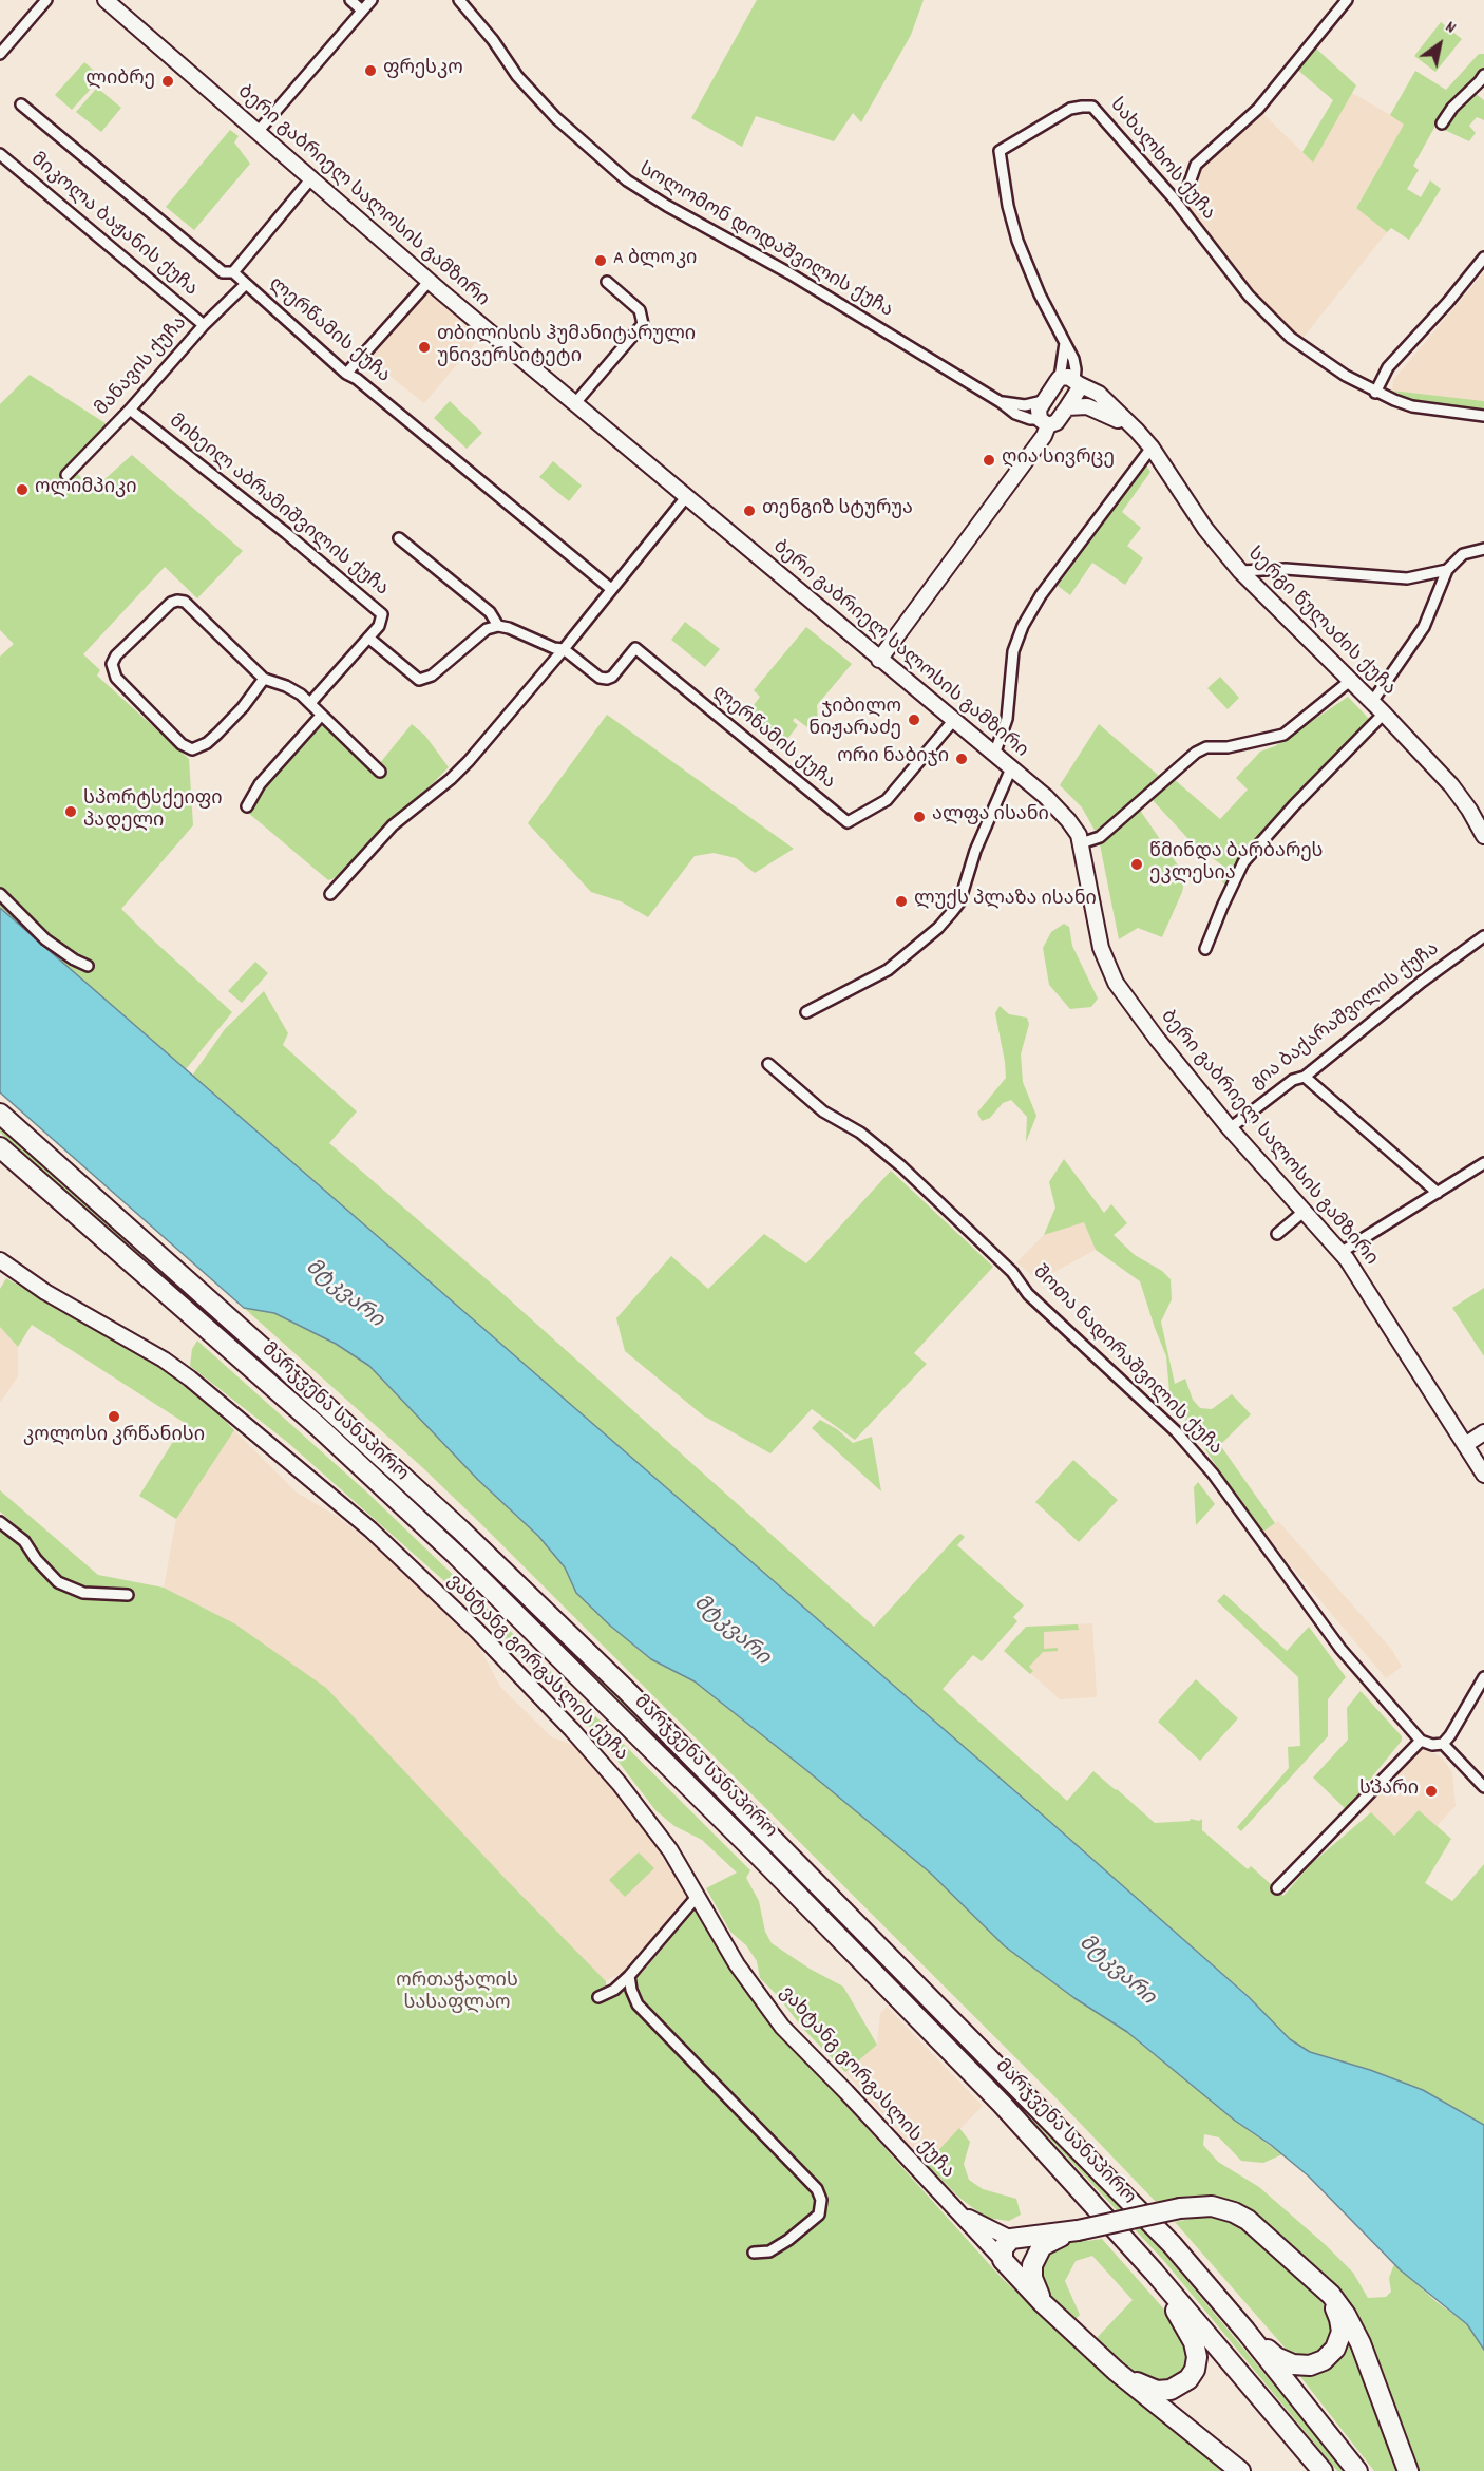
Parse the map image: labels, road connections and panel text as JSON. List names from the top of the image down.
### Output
{
  "streets": {
    "highway": ["მარჯვენა სანაპირო"],
    "street": [
      "სახალხოს ქუჩა",
      "ბერი გაბრიელ სალოსის გამზირი",
      "მიკოლა ბაჟანის ქუჩა",
      "სოლომონ დოდაშვილის ქუჩა",
      "ლერწამის ქუჩა",
      "მანავის ქუჩა",
      "მიხეილ აბრამიშვილის ქუჩა",
      "სერგი წულაძის ქუჩა",
      "გია ბაქარაშვილის ქუჩა",
      "შოთა ნადირაშვილის ქუჩა",
      "ვახტანგ გორგასლის ქუჩა"
    ]
  },
  "crossings": [
    ["სახალხოს ქუჩა", "სერგი წულაძის ქუჩა"],
    ["ბერი გაბრიელ სალოსის გამზირი", "ლერწამის ქუჩა"],
    ["ბერი გაბრიელ სალოსის გამზირი", "გია ბაქარაშვილის ქუჩა"],
    ["მიკოლა ბაჟანის ქუჩა", "მანავის ქუჩა"],
    ["ლერწამის ქუჩა", "მანავის ქუჩა"],
    ["მანავის ქუჩა", "მიხეილ აბრამიშვილის ქუჩა"]
  ],
  "water": ["მტკვარი"],
  "parks": ["ორთაჭალის სასაფლაო"],
  "places": [
    "ფრესკო",
    "ლიბრე",
    "A ბლოკი",
    "თბილისის ჰუმანიტარული უნივერსიტეტი",
    "ღია სივრცე",
    "ოლიმპიკი",
    "თენგიზ სტურუა",
    "ჯიბილო ნიჟარაძე",
    "ორი ნაბიჯი",
    "სპორტსქეიფი პადელი",
    "ალფა ისანი",
    "წმინდა ბარბარეს ეკლესია",
    "ლუქს პლაზა ისანი",
    "კოლოსი კრწანისი",
    "სპარი"
  ],
  "north": "top right"
}
